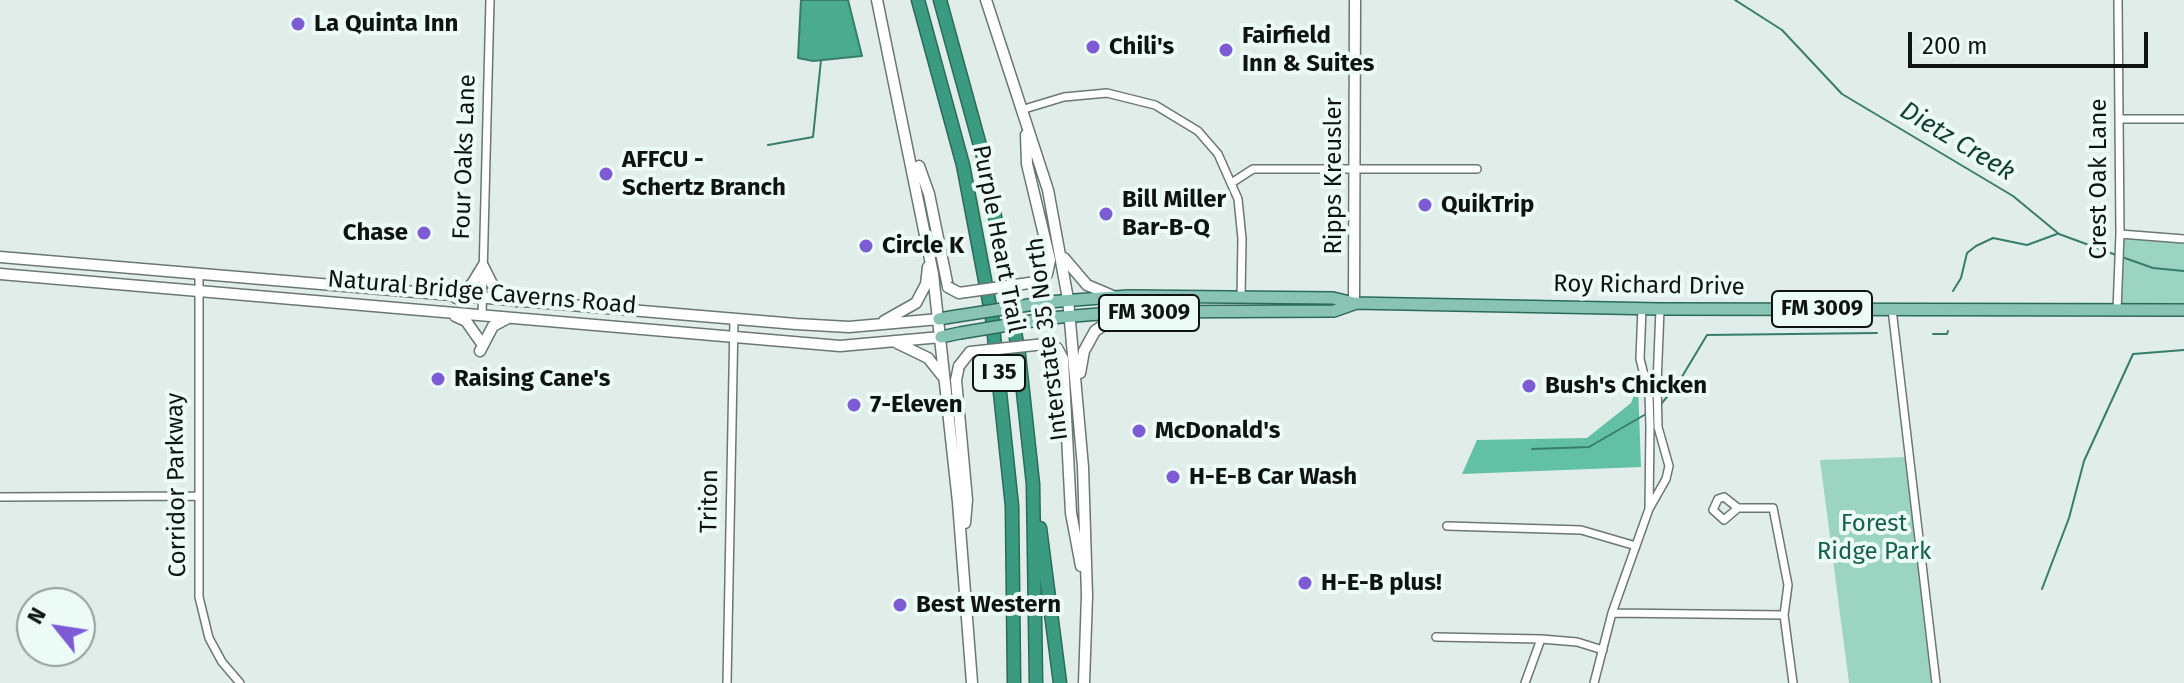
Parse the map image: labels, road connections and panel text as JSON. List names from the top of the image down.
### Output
{
  "streets": {
    "highway": ["Purple Heart Trail", "I 35"],
    "main road": [
      "Ripps Kreusler",
      "Roy Richard Drive",
      "Natural Bridge Caverns Road",
      "FM 3009",
      "Interstate 35 North"
    ],
    "street": [
      "Four Oaks Lane",
      "Crest Oak Lane",
      "Corridor Parkway",
      "Triton"
    ]
  },
  "crossings": [
    ["Four Oaks Lane", "Natural Bridge Caverns Road"],
    ["Ripps Kreusler", "Roy Richard Drive"],
    ["Crest Oak Lane", "Roy Richard Drive"],
    ["Roy Richard Drive", "Natural Bridge Caverns Road"],
    ["Roy Richard Drive", "FM 3009"],
    ["Roy Richard Drive", "Interstate 35 North"],
    ["Natural Bridge Caverns Road", "FM 3009"],
    ["Natural Bridge Caverns Road", "Interstate 35 North"],
    ["Natural Bridge Caverns Road", "Corridor Parkway"],
    ["Natural Bridge Caverns Road", "Triton"],
    ["FM 3009", "Interstate 35 North"]
  ],
  "water": ["Dietz Creek"],
  "parks": ["Forest Ridge Park"],
  "places": [
    "La Quinta Inn",
    "Chili's",
    "Fairfield Inn & Suites",
    "AFFCU - Schertz Branch",
    "QuikTrip",
    "Bill Miller Bar-B-Q",
    "Chase",
    "Circle K",
    "Raising Cane's",
    "Bush's Chicken",
    "7-Eleven",
    "McDonald's",
    "H-E-B Car Wash",
    "H-E-B plus!",
    "Best Western"
  ],
  "scale_bar": "200 m",
  "north": "top left"
}
